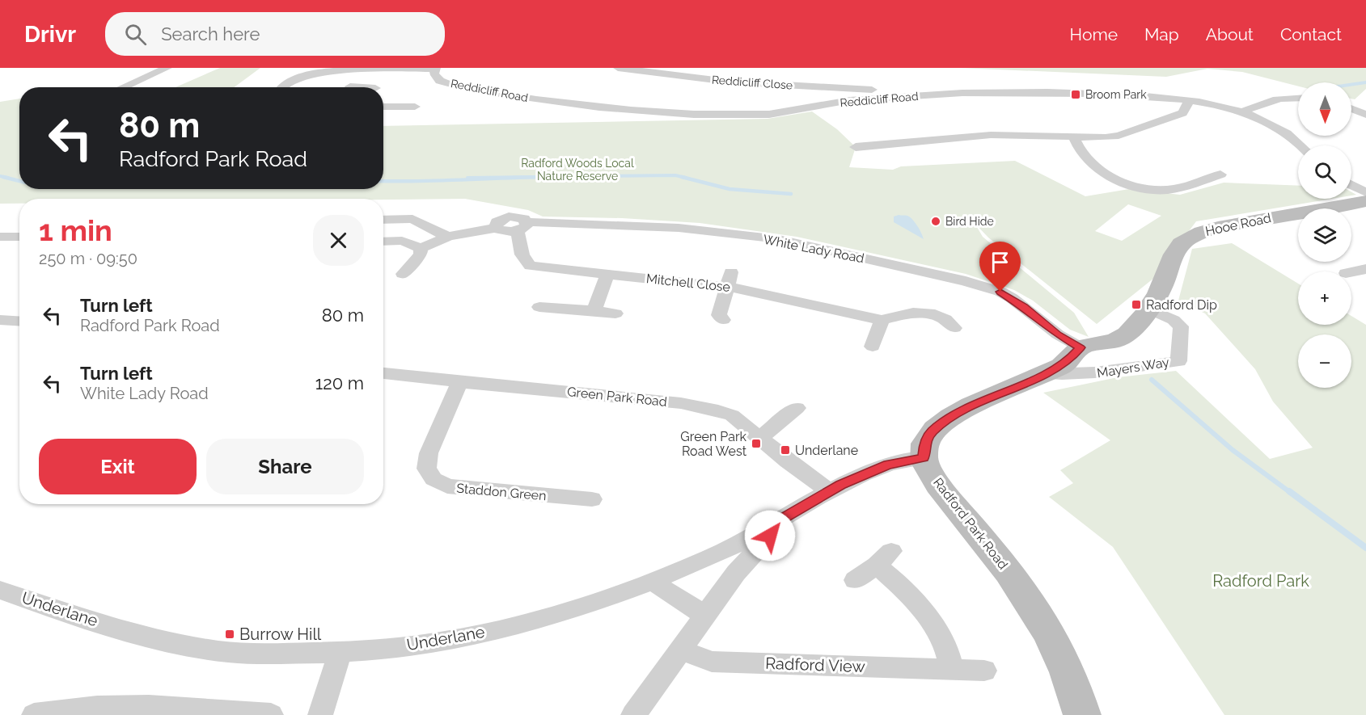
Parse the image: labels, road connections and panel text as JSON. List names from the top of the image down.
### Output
{
  "streets": {
    "street": [
      "Reddicliff Close",
      "Reddicliff Road",
      "Hooe Road",
      "White Lady Road",
      "Mitchell Close",
      "Mayers Way",
      "Green Park Road",
      "Staddon Green",
      "Radford Park Road",
      "Underlane",
      "Radford View"
    ]
  },
  "crossings": [
    ["Reddicliff Close", "Reddicliff Road"],
    ["Hooe Road", "White Lady Road"],
    ["Hooe Road", "Mayers Way"],
    ["White Lady Road", "Mitchell Close"],
    ["Green Park Road", "Staddon Green"],
    ["Green Park Road", "Underlane"],
    ["Radford Park Road", "Underlane"]
  ],
  "parks": ["Radford Woods Local Nature Reserve", "Radford Park"],
  "places": {
    "transit": [
      "Broom Park",
      "Radford Dip",
      "Green Park Road West",
      "Underlane",
      "Burrow Hill"
    ],
    "other": ["Bird Hide"]
  },
  "north": "bottom",
  "page": {
    "header": "Drivr",
    "search": "Search here",
    "nav": [
      "Home",
      "Map",
      "About",
      "Contact"
    ],
    "map_buttons": ["+", "−"],
    "turn": ["80 m", "Radford Park Road"],
    "heading": ["1 min", "250 m · 09:50"],
    "list": [
      {
        "name": "Turn left",
        "note": "Radford Park Road",
        "value": "80 m"
      },
      {
        "name": "Turn left",
        "note": "White Lady Road",
        "value": "120 m"
      }
    ],
    "buttons": ["Exit", "Share"]
  }
}
